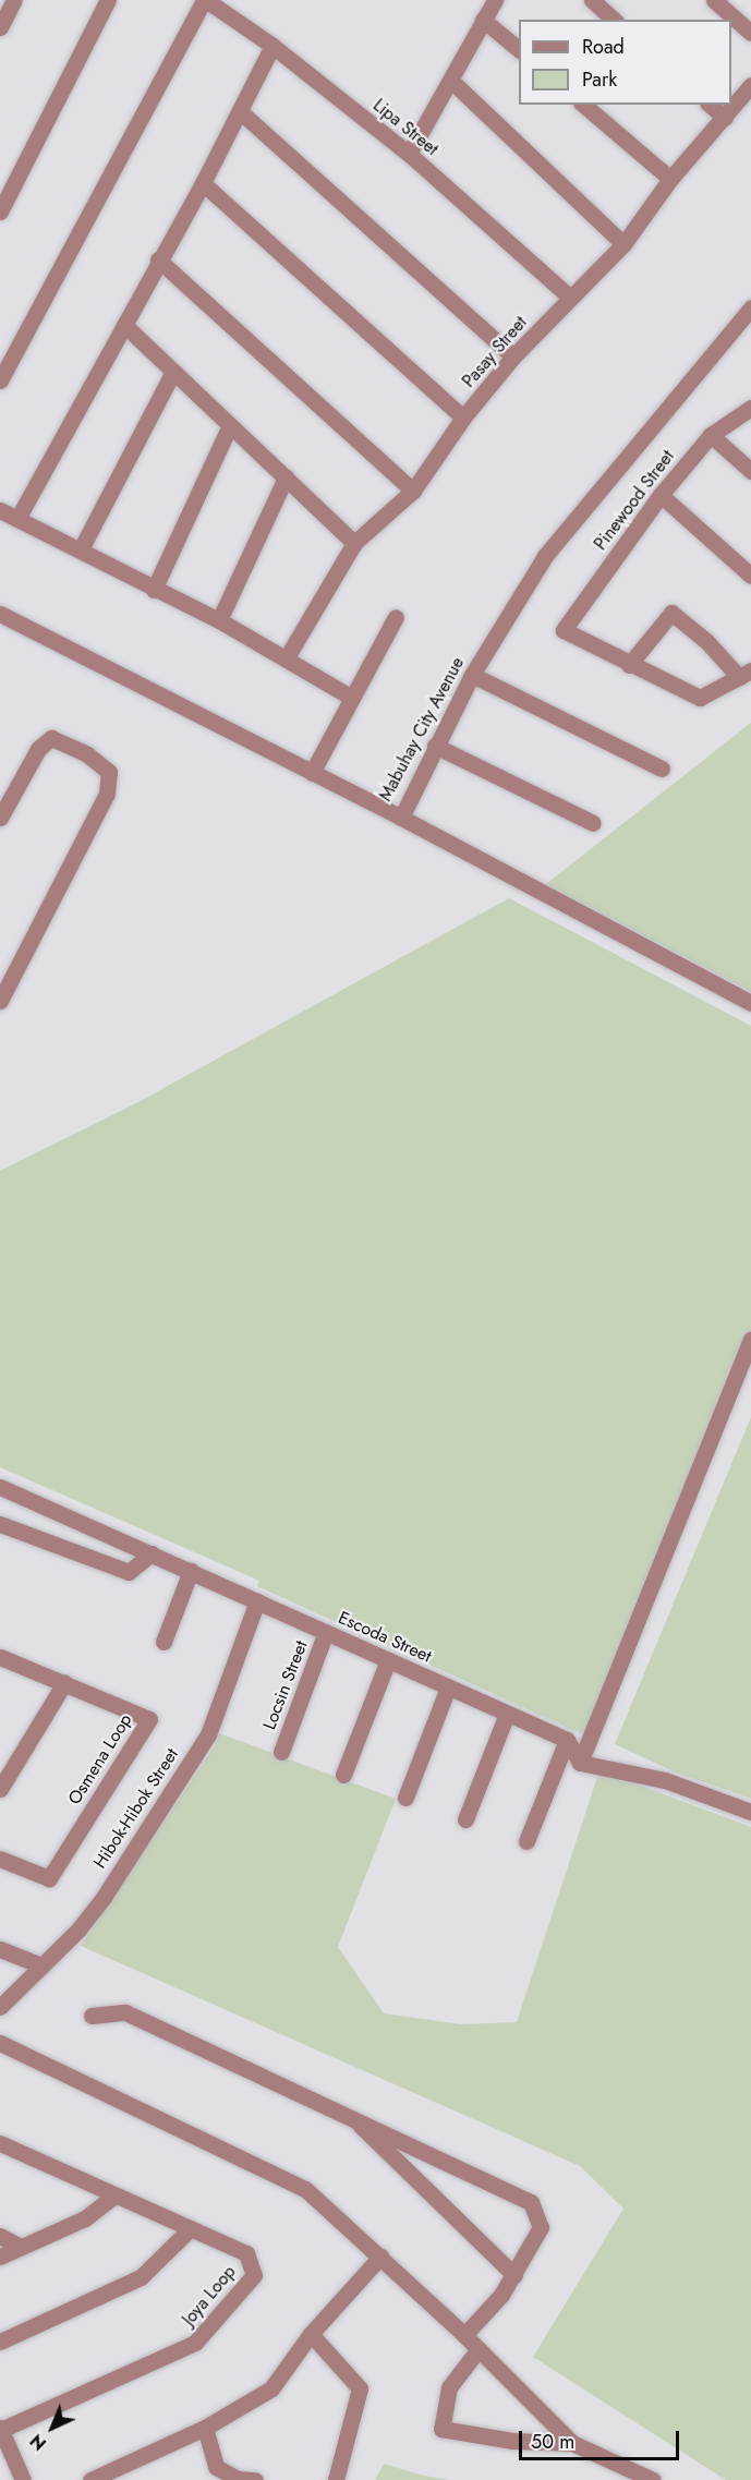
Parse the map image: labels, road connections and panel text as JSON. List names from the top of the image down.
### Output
{
  "streets": {
    "street": [
      "Lipa Street",
      "Pasay Street",
      "Pinewood Street",
      "Mabuhay City Avenue",
      "Escoda Street",
      "Locsin Street",
      "Osmena Loop",
      "Hibok-Hibok Street",
      "Joya Loop"
    ]
  },
  "crossings": [
    ["Lipa Street", "Pasay Street"],
    ["Escoda Street", "Locsin Street"],
    ["Escoda Street", "Hibok-Hibok Street"]
  ],
  "legend": ["Road", "Park"],
  "scale_bar": "50 m",
  "north": "bottom left"
}
